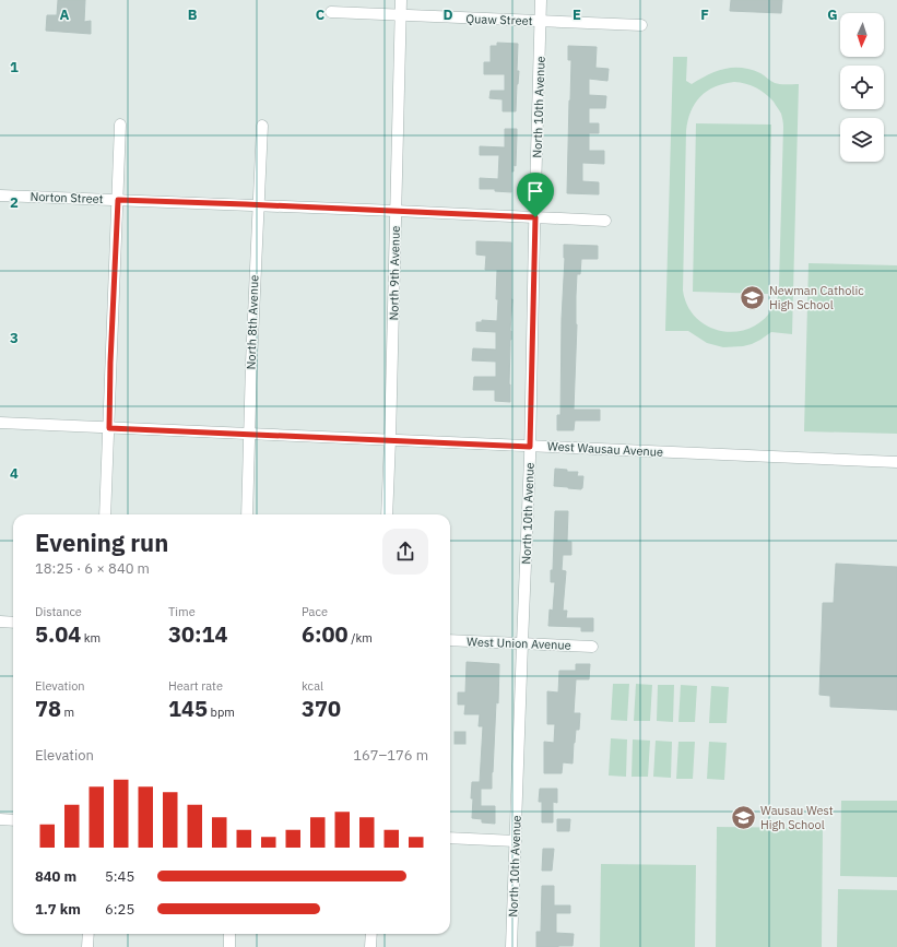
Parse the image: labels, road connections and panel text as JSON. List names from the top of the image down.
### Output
{
  "streets": {
    "street": [
      "Quaw Street",
      "North 10th Avenue",
      "Norton Street",
      "North 9th Avenue",
      "North 8th Avenue",
      "West Wausau Avenue",
      "West Union Avenue"
    ]
  },
  "crossings": [
    ["Quaw Street", "North 10th Avenue"],
    ["Quaw Street", "North 9th Avenue"],
    ["North 10th Avenue", "Norton Street"],
    ["North 10th Avenue", "West Wausau Avenue"],
    ["North 10th Avenue", "West Union Avenue"],
    ["Norton Street", "North 9th Avenue"],
    ["Norton Street", "North 8th Avenue"],
    ["North 9th Avenue", "West Wausau Avenue"],
    ["North 8th Avenue", "West Wausau Avenue"]
  ],
  "places": {
    "school or university": ["Newman Catholic High School", "Wausau West High School"]
  },
  "north": "bottom",
  "page": {
    "heading": ["Evening run", "18:25 · 6 × 840 m"],
    "stats": [
      ["Distance", "5.04 km"],
      ["Time", "30:14"],
      ["Pace", "6:00 /km"],
      ["Elevation", "78 m"],
      ["Heart rate", "145 bpm"],
      ["kcal", "370"]
    ],
    "chart": ["Elevation", "167–176 m"],
    "list": [
      {
        "name": "840 m",
        "note": "5:45"
      },
      {
        "name": "1.7 km",
        "note": "6:25"
      }
    ]
  },
  "grid": {
    "columns": [
      "A",
      "B",
      "C",
      "D",
      "E",
      "F",
      "G"
    ],
    "rows": [
      "1",
      "2",
      "3",
      "4"
    ]
  }
}
